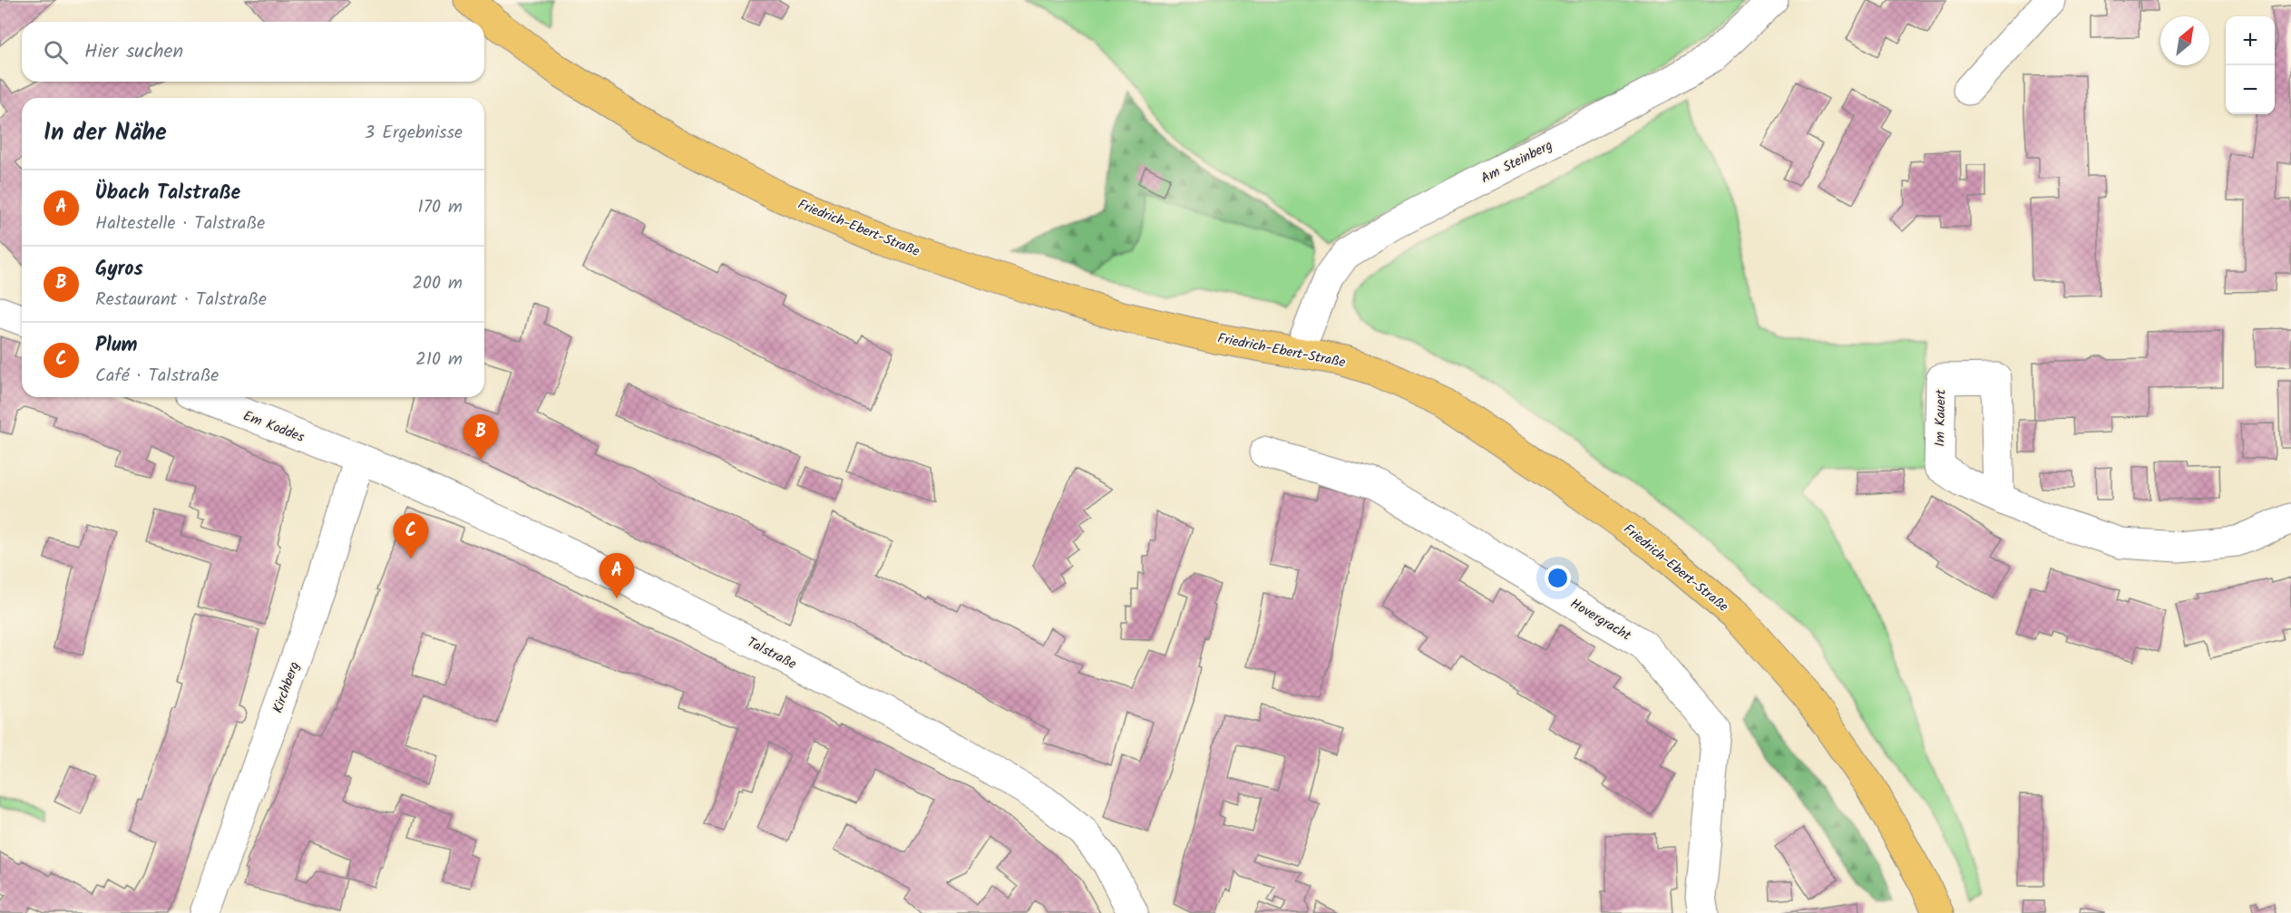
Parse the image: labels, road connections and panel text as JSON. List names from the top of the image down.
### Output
{
  "streets": {
    "main road": ["Friedrich-Ebert-Straße"],
    "street": [
      "Am Steinberg",
      "Em Koddes",
      "Hovergracht",
      "Talstraße",
      "Kirchberg"
    ]
  },
  "crossings": [
    ["Am Steinberg", "Friedrich-Ebert-Straße"],
    ["Em Koddes", "Talstraße"],
    ["Em Koddes", "Kirchberg"],
    ["Talstraße", "Kirchberg"]
  ],
  "north": "top right",
  "page": {
    "map_buttons": ["+", "−"],
    "search": "Hier suchen",
    "heading": ["In der Nähe", "3 Ergebnisse"],
    "list": [
      {
        "mark": "A",
        "name": "Übach Talstraße",
        "note": "Haltestelle · Talstraße",
        "value": "170 m"
      },
      {
        "mark": "B",
        "name": "Gyros",
        "note": "Restaurant · Talstraße",
        "value": "200 m"
      },
      {
        "mark": "C",
        "name": "Plum",
        "note": "Café · Talstraße",
        "value": "210 m"
      }
    ],
    "pins": ["B", "C", "A"]
  }
}
